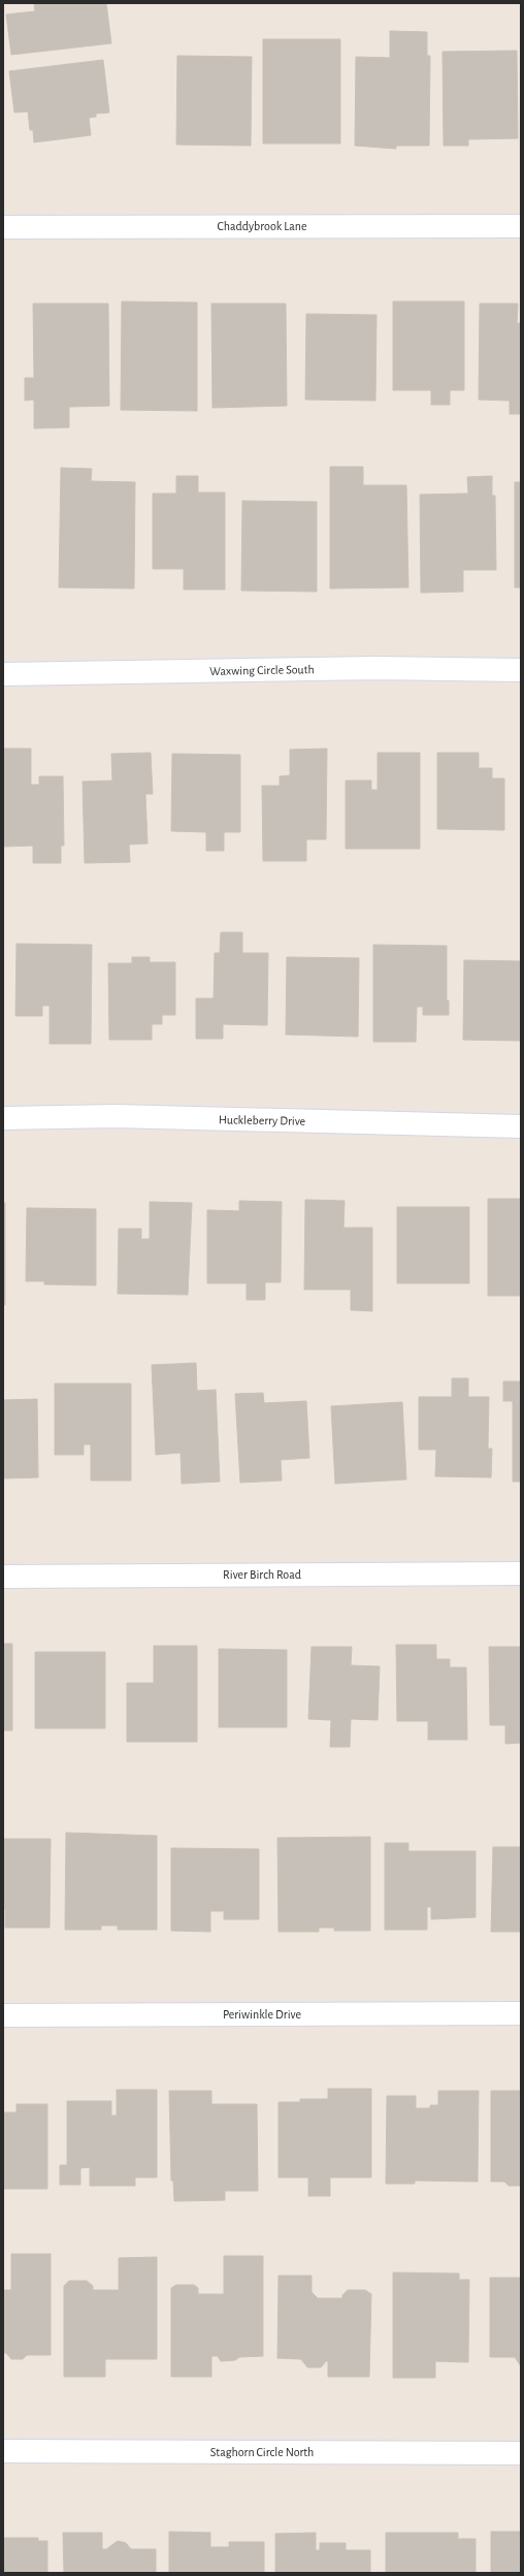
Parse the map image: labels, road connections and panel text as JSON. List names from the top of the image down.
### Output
{
  "streets": {
    "street": [
      "Chaddybrook Lane",
      "Waxwing Circle South",
      "Huckleberry Drive",
      "River Birch Road",
      "Periwinkle Drive",
      "Staghorn Circle North"
    ]
  }
}
